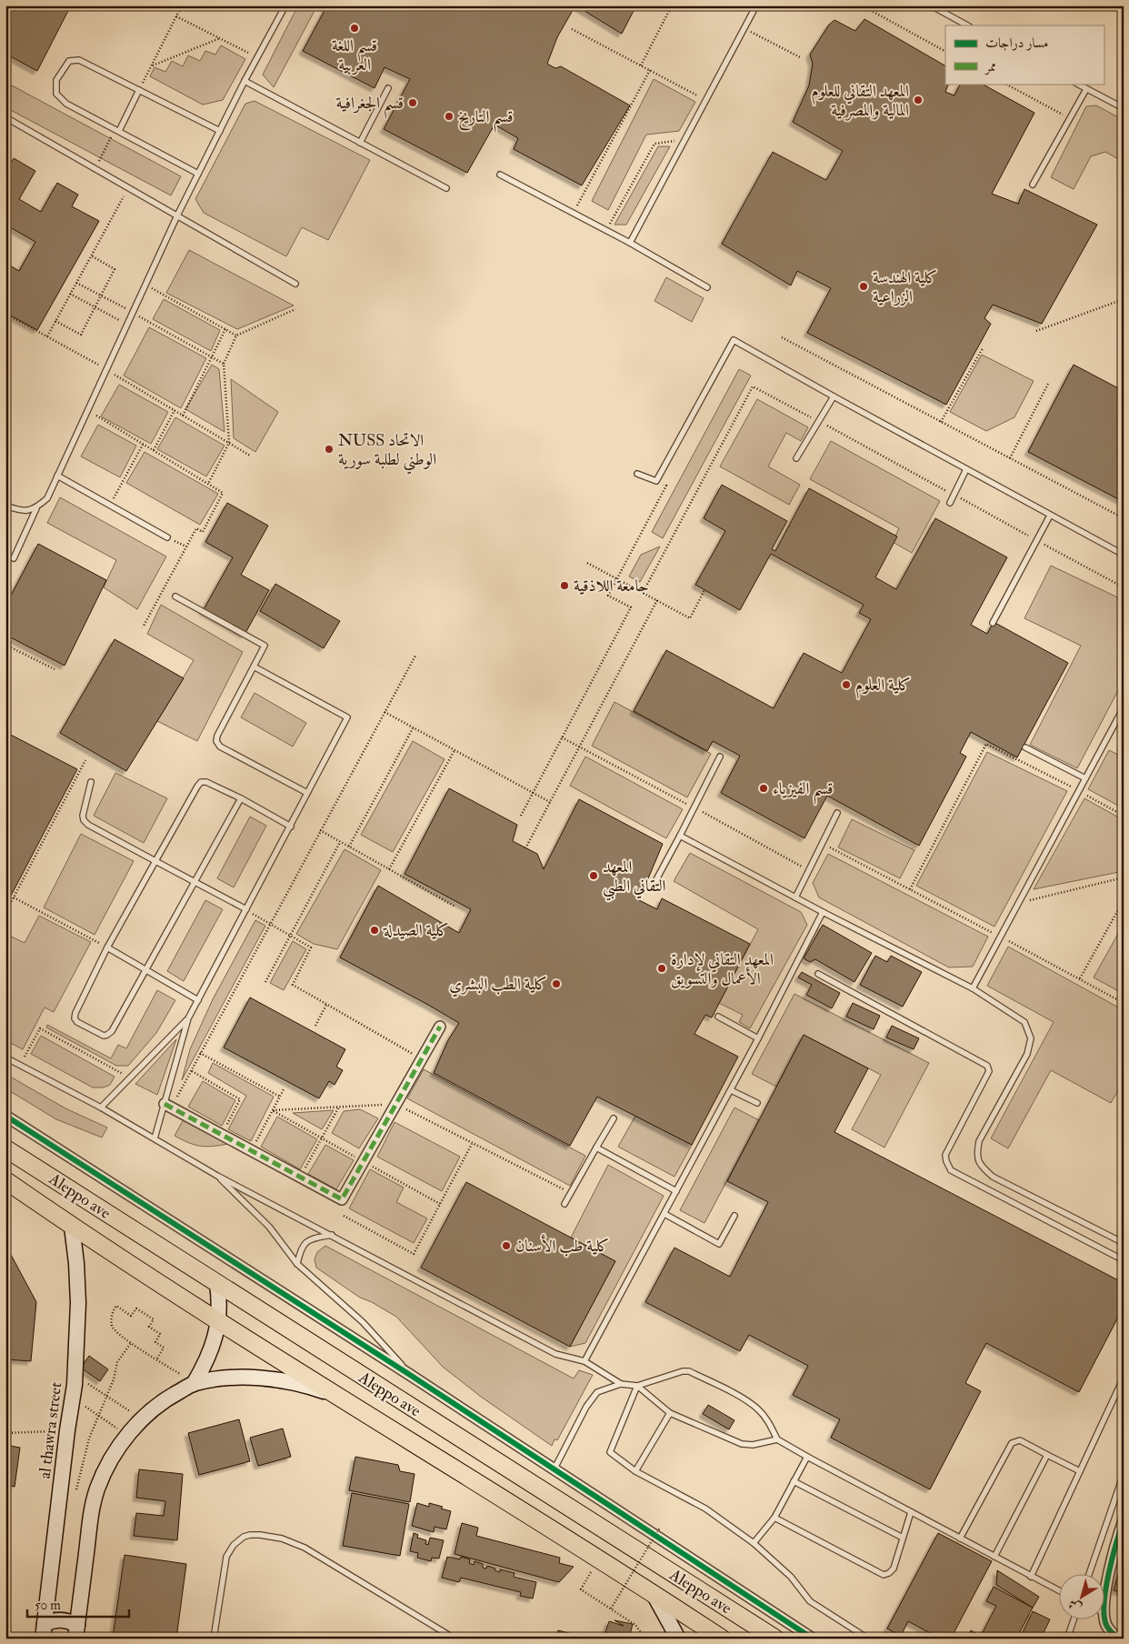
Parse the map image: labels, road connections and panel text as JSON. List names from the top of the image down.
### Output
{
  "streets": {
    "main road": ["Aleppo ave", "al thawra street"]
  },
  "crossings": [
    ["Aleppo ave", "al thawra street"]
  ],
  "places": [
    "قسم اللغة العربية",
    "المعهد التقاني للعلوم المالية والمصرفية",
    "قسم الجغرافية",
    "قسم التاريخ",
    "كلية الهندسة الزراعية",
    "NUSS الاتحاد الوطني لطلبة سورية",
    "جامعة اللاذقية",
    "كلية العلوم",
    "قسم الفيزياء",
    "المعهد التقاني الطبي",
    "كلية الصيدلة",
    "المعهد التقاني لإدارة الأعمال والتسويق",
    "كلية الطب البشري",
    "كلية طب الأسنان"
  ],
  "legend": ["مسار دراجات", "ممر"],
  "scale_bar": "50 m",
  "north": "bottom left"
}
